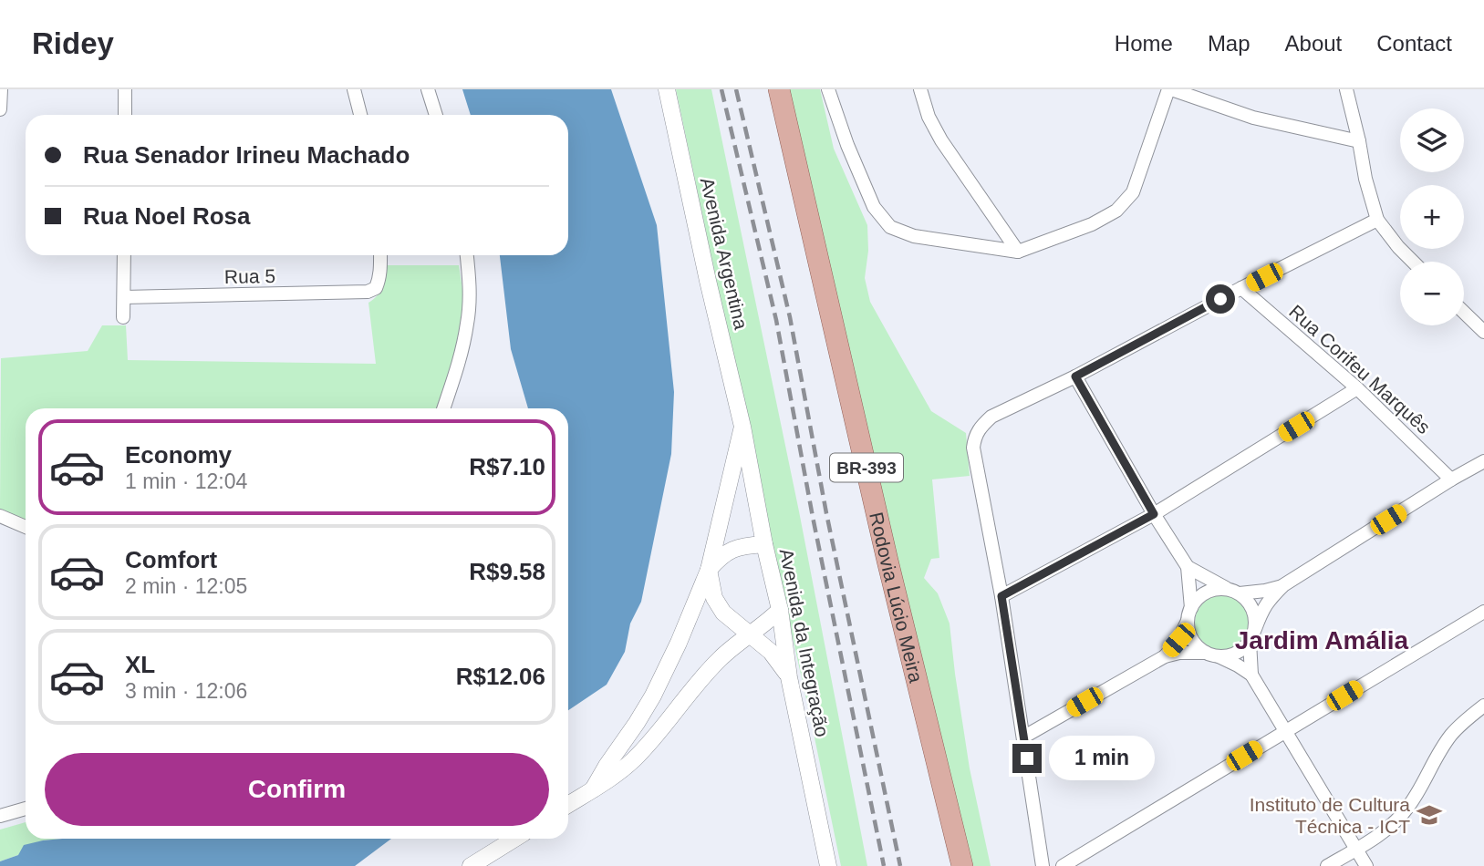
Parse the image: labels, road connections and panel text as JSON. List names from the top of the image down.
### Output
{
  "streets": {
    "main road": ["BR-393", "Rodovia Lúcio Meira"],
    "street": [
      "Avenida Argentina",
      "Rua 5",
      "Rua Corifeu Marquês",
      "Avenida da Integração"
    ]
  },
  "crossings": [
    ["Avenida Argentina", "Avenida da Integração"]
  ],
  "districts": ["Jardim Amália"],
  "places": {
    "school or university": ["Instituto de Cultura Técnica - ICT"]
  },
  "page": {
    "header": "Ridey",
    "nav": [
      "Home",
      "Map",
      "About",
      "Contact"
    ],
    "map_buttons": ["+", "−"],
    "banner": ["Rua Senador Irineu Machado", "Rua Noel Rosa"],
    "list": [
      {
        "name": "Economy",
        "note": "1 min · 12:04",
        "value": "R$7.10"
      },
      {
        "name": "Comfort",
        "note": "2 min · 12:05",
        "value": "R$9.58"
      },
      {
        "name": "XL",
        "note": "3 min · 12:06",
        "value": "R$12.06"
      }
    ],
    "bubble": "1 min",
    "buttons": "Confirm"
  }
}
